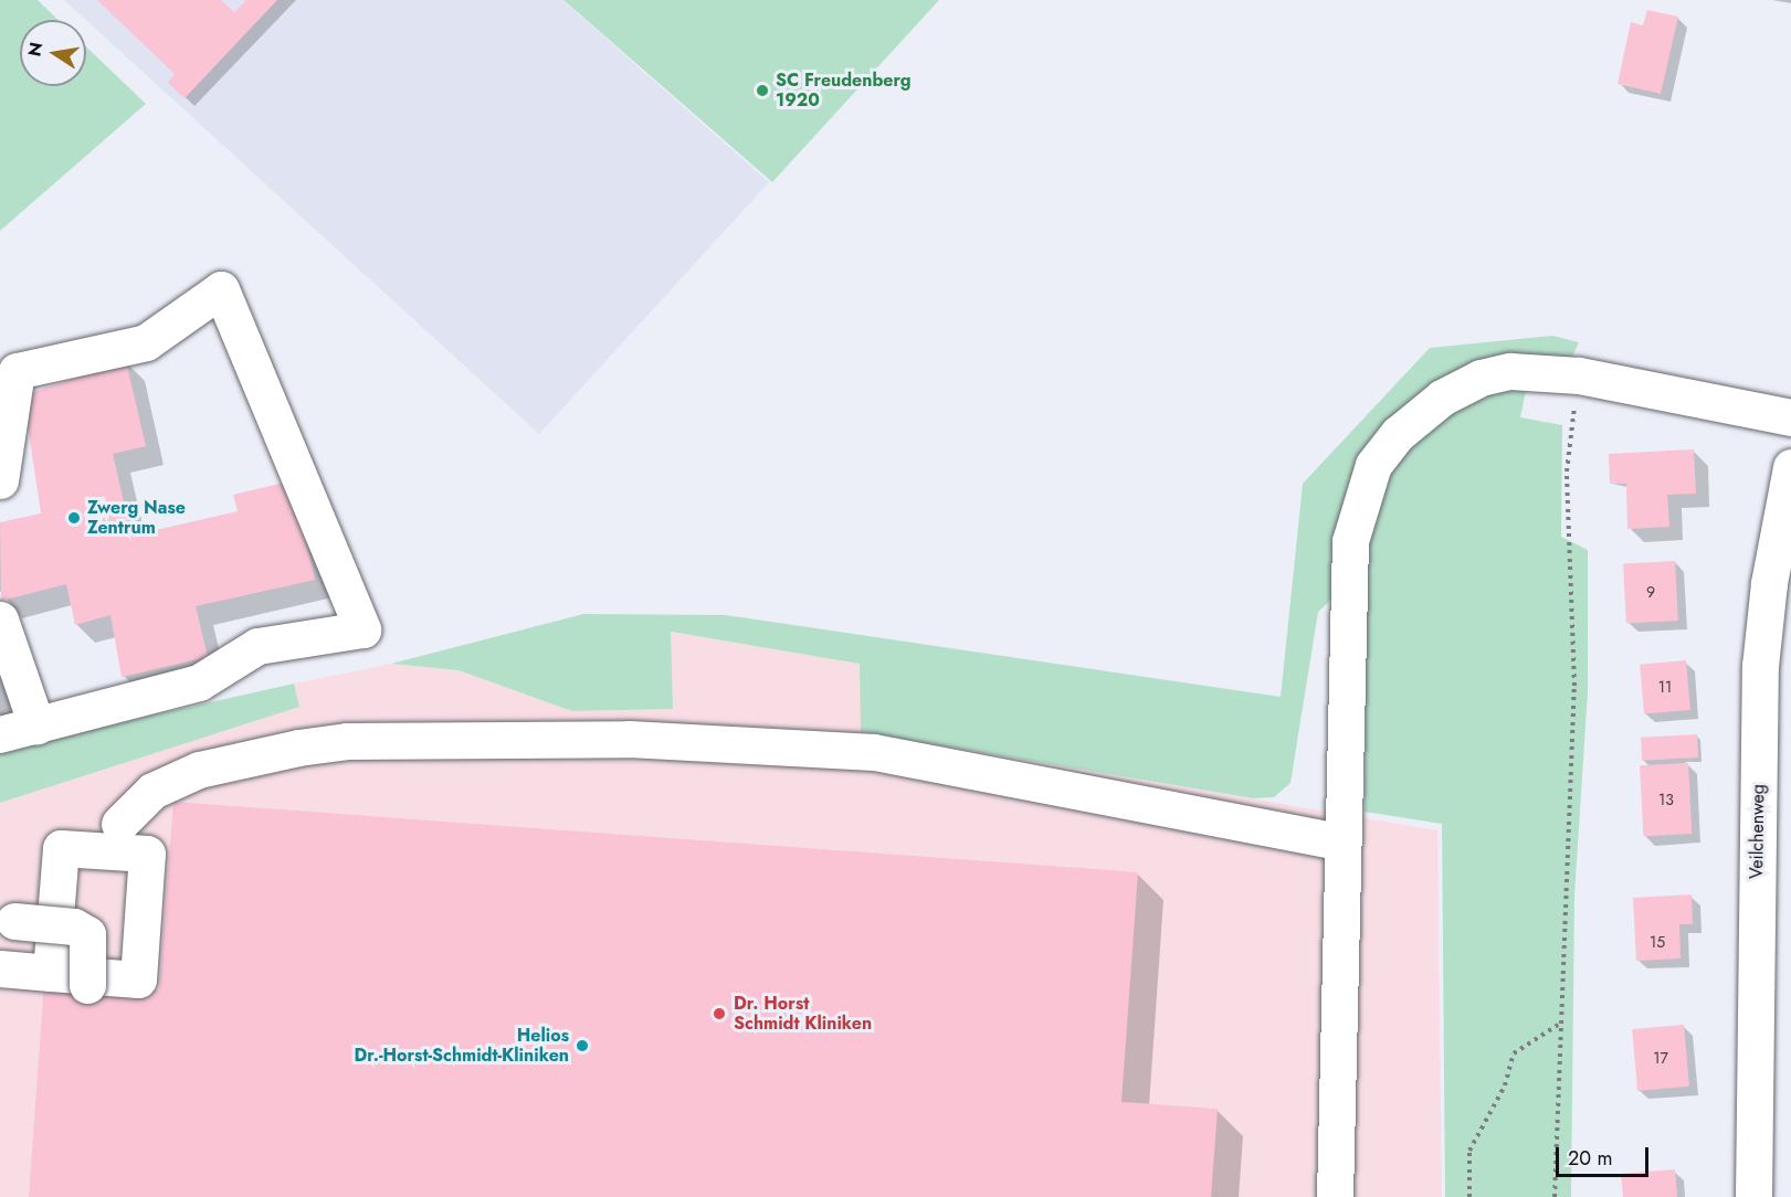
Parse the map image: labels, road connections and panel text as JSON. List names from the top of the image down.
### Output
{
  "streets": {
    "street": ["Veilchenweg"]
  },
  "places": [
    "SC Freudenberg 1920",
    "Zwerg Nase Zentrum",
    "Dr. Horst Schmidt Kliniken",
    "Helios Dr.-Horst-Schmidt-Kliniken"
  ],
  "house_numbers": [
    "9",
    "11",
    "13",
    "15",
    "17"
  ],
  "scale_bar": "20 m",
  "north": "left"
}
